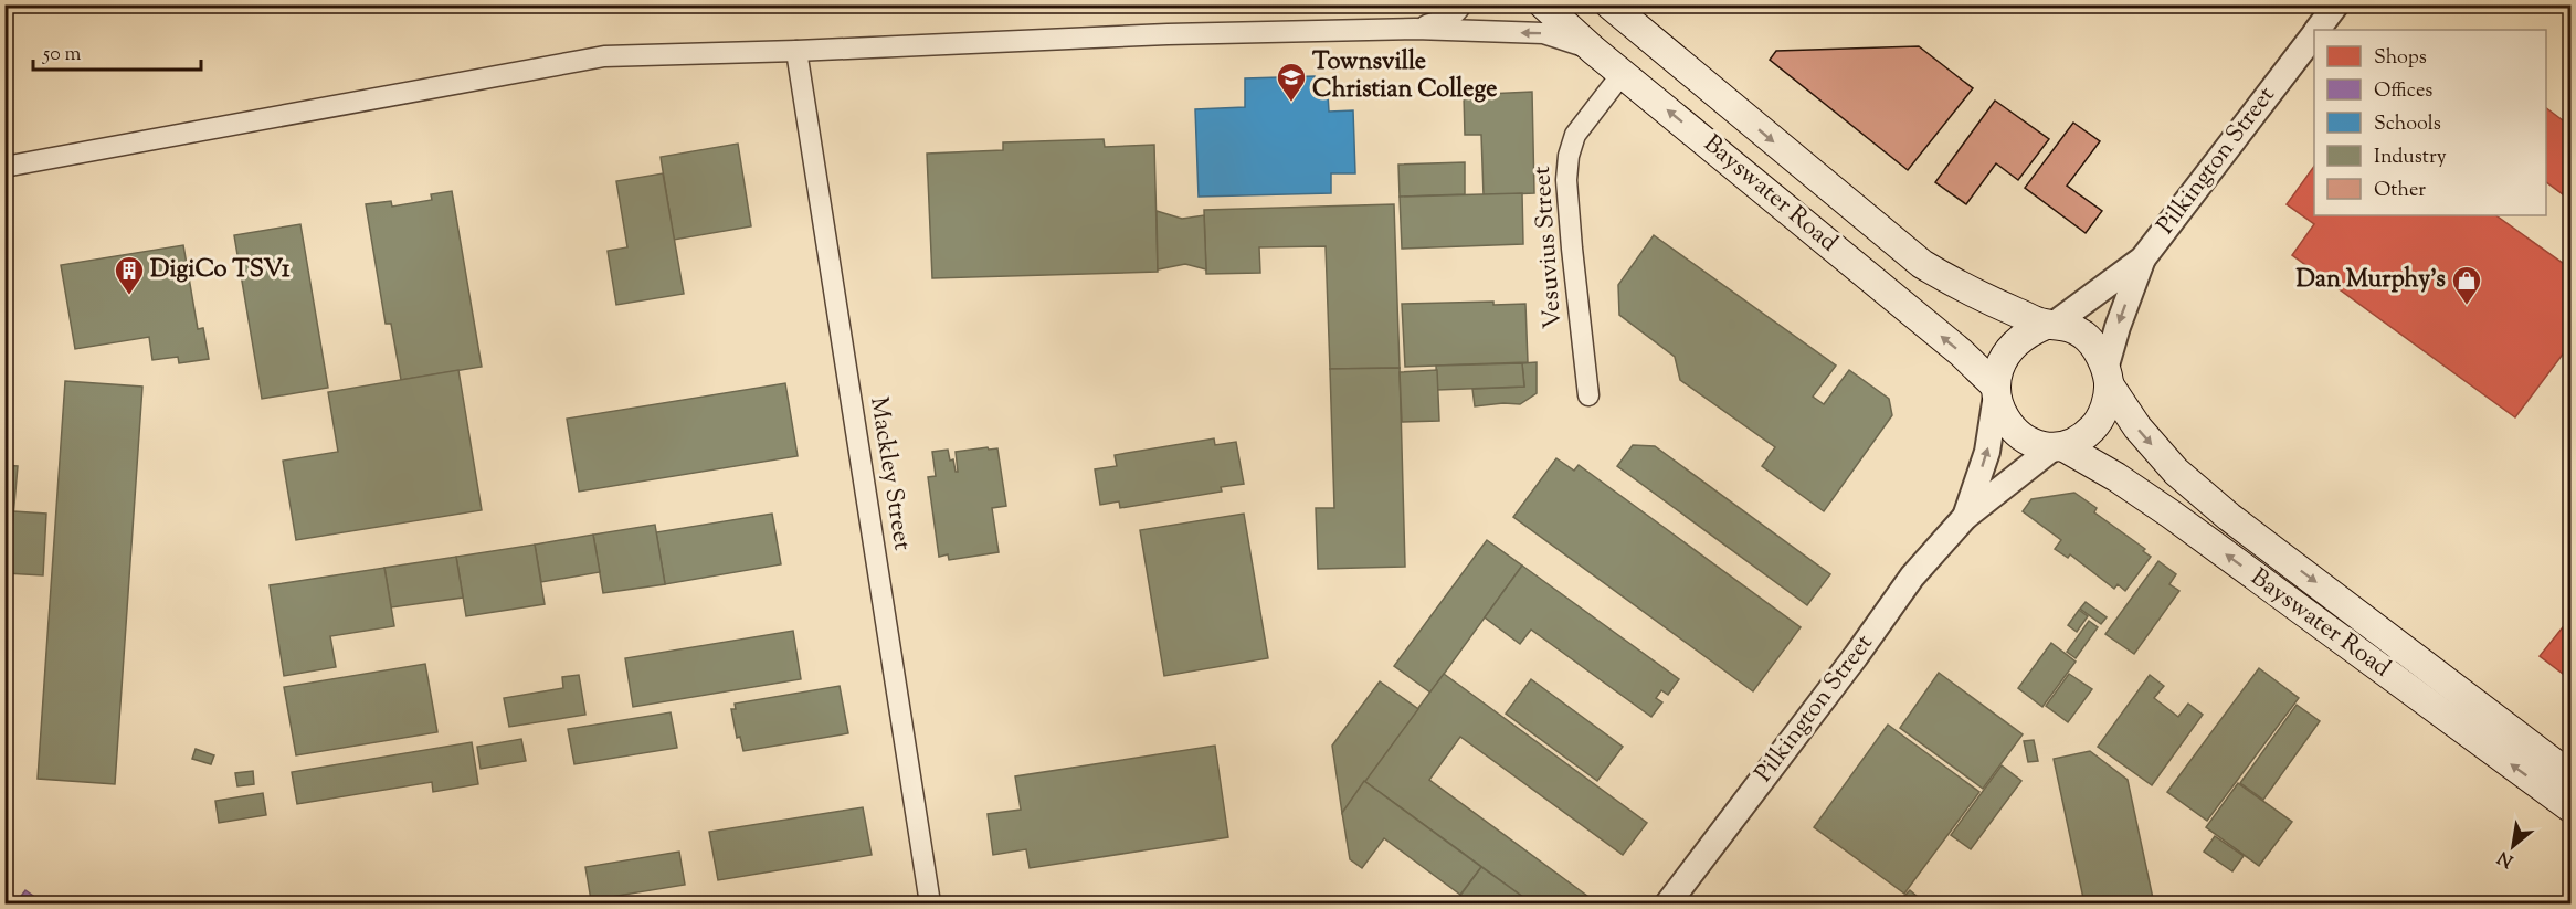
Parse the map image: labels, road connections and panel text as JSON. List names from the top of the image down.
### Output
{
  "streets": {
    "main road": ["Bayswater Road"],
    "street": ["Pilkington Street", "Vesuvius Street", "Mackley Street"]
  },
  "crossings": [
    ["Pilkington Street", "Bayswater Road"],
    ["Bayswater Road", "Vesuvius Street"]
  ],
  "places": {
    "school or university": ["Townsville Christian College"],
    "building": ["DigiCo TSV1"],
    "shop": ["Dan Murphy's"]
  },
  "legend": [
    "Shops",
    "Offices",
    "Schools",
    "Industry",
    "Other"
  ],
  "scale_bar": "50 m",
  "north": "bottom left"
}
